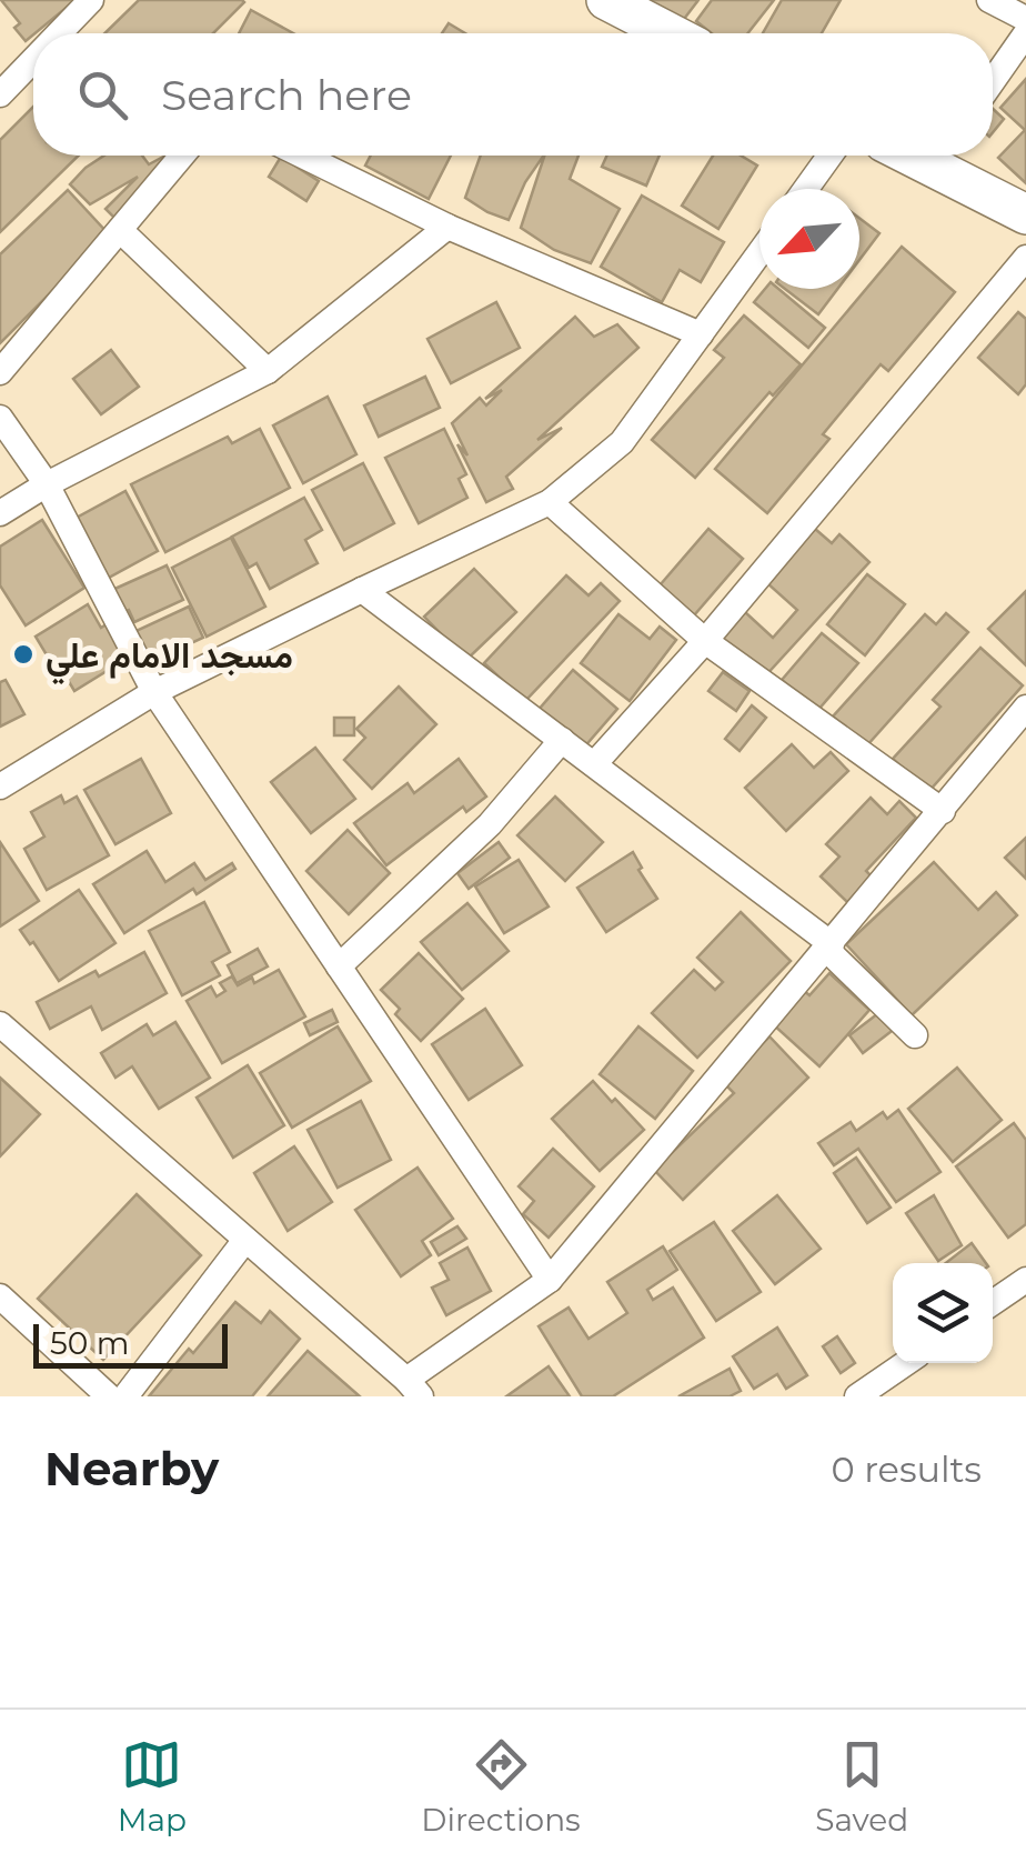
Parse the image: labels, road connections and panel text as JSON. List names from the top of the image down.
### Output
{
  "places": ["مسجد الامام علي"],
  "scale_bar": "50 m",
  "north": "bottom left",
  "page": {
    "search": "Search here",
    "scale": "50 m",
    "heading": ["Nearby", "0 results"],
    "nav": ["Map", "Directions", "Saved"]
  }
}
